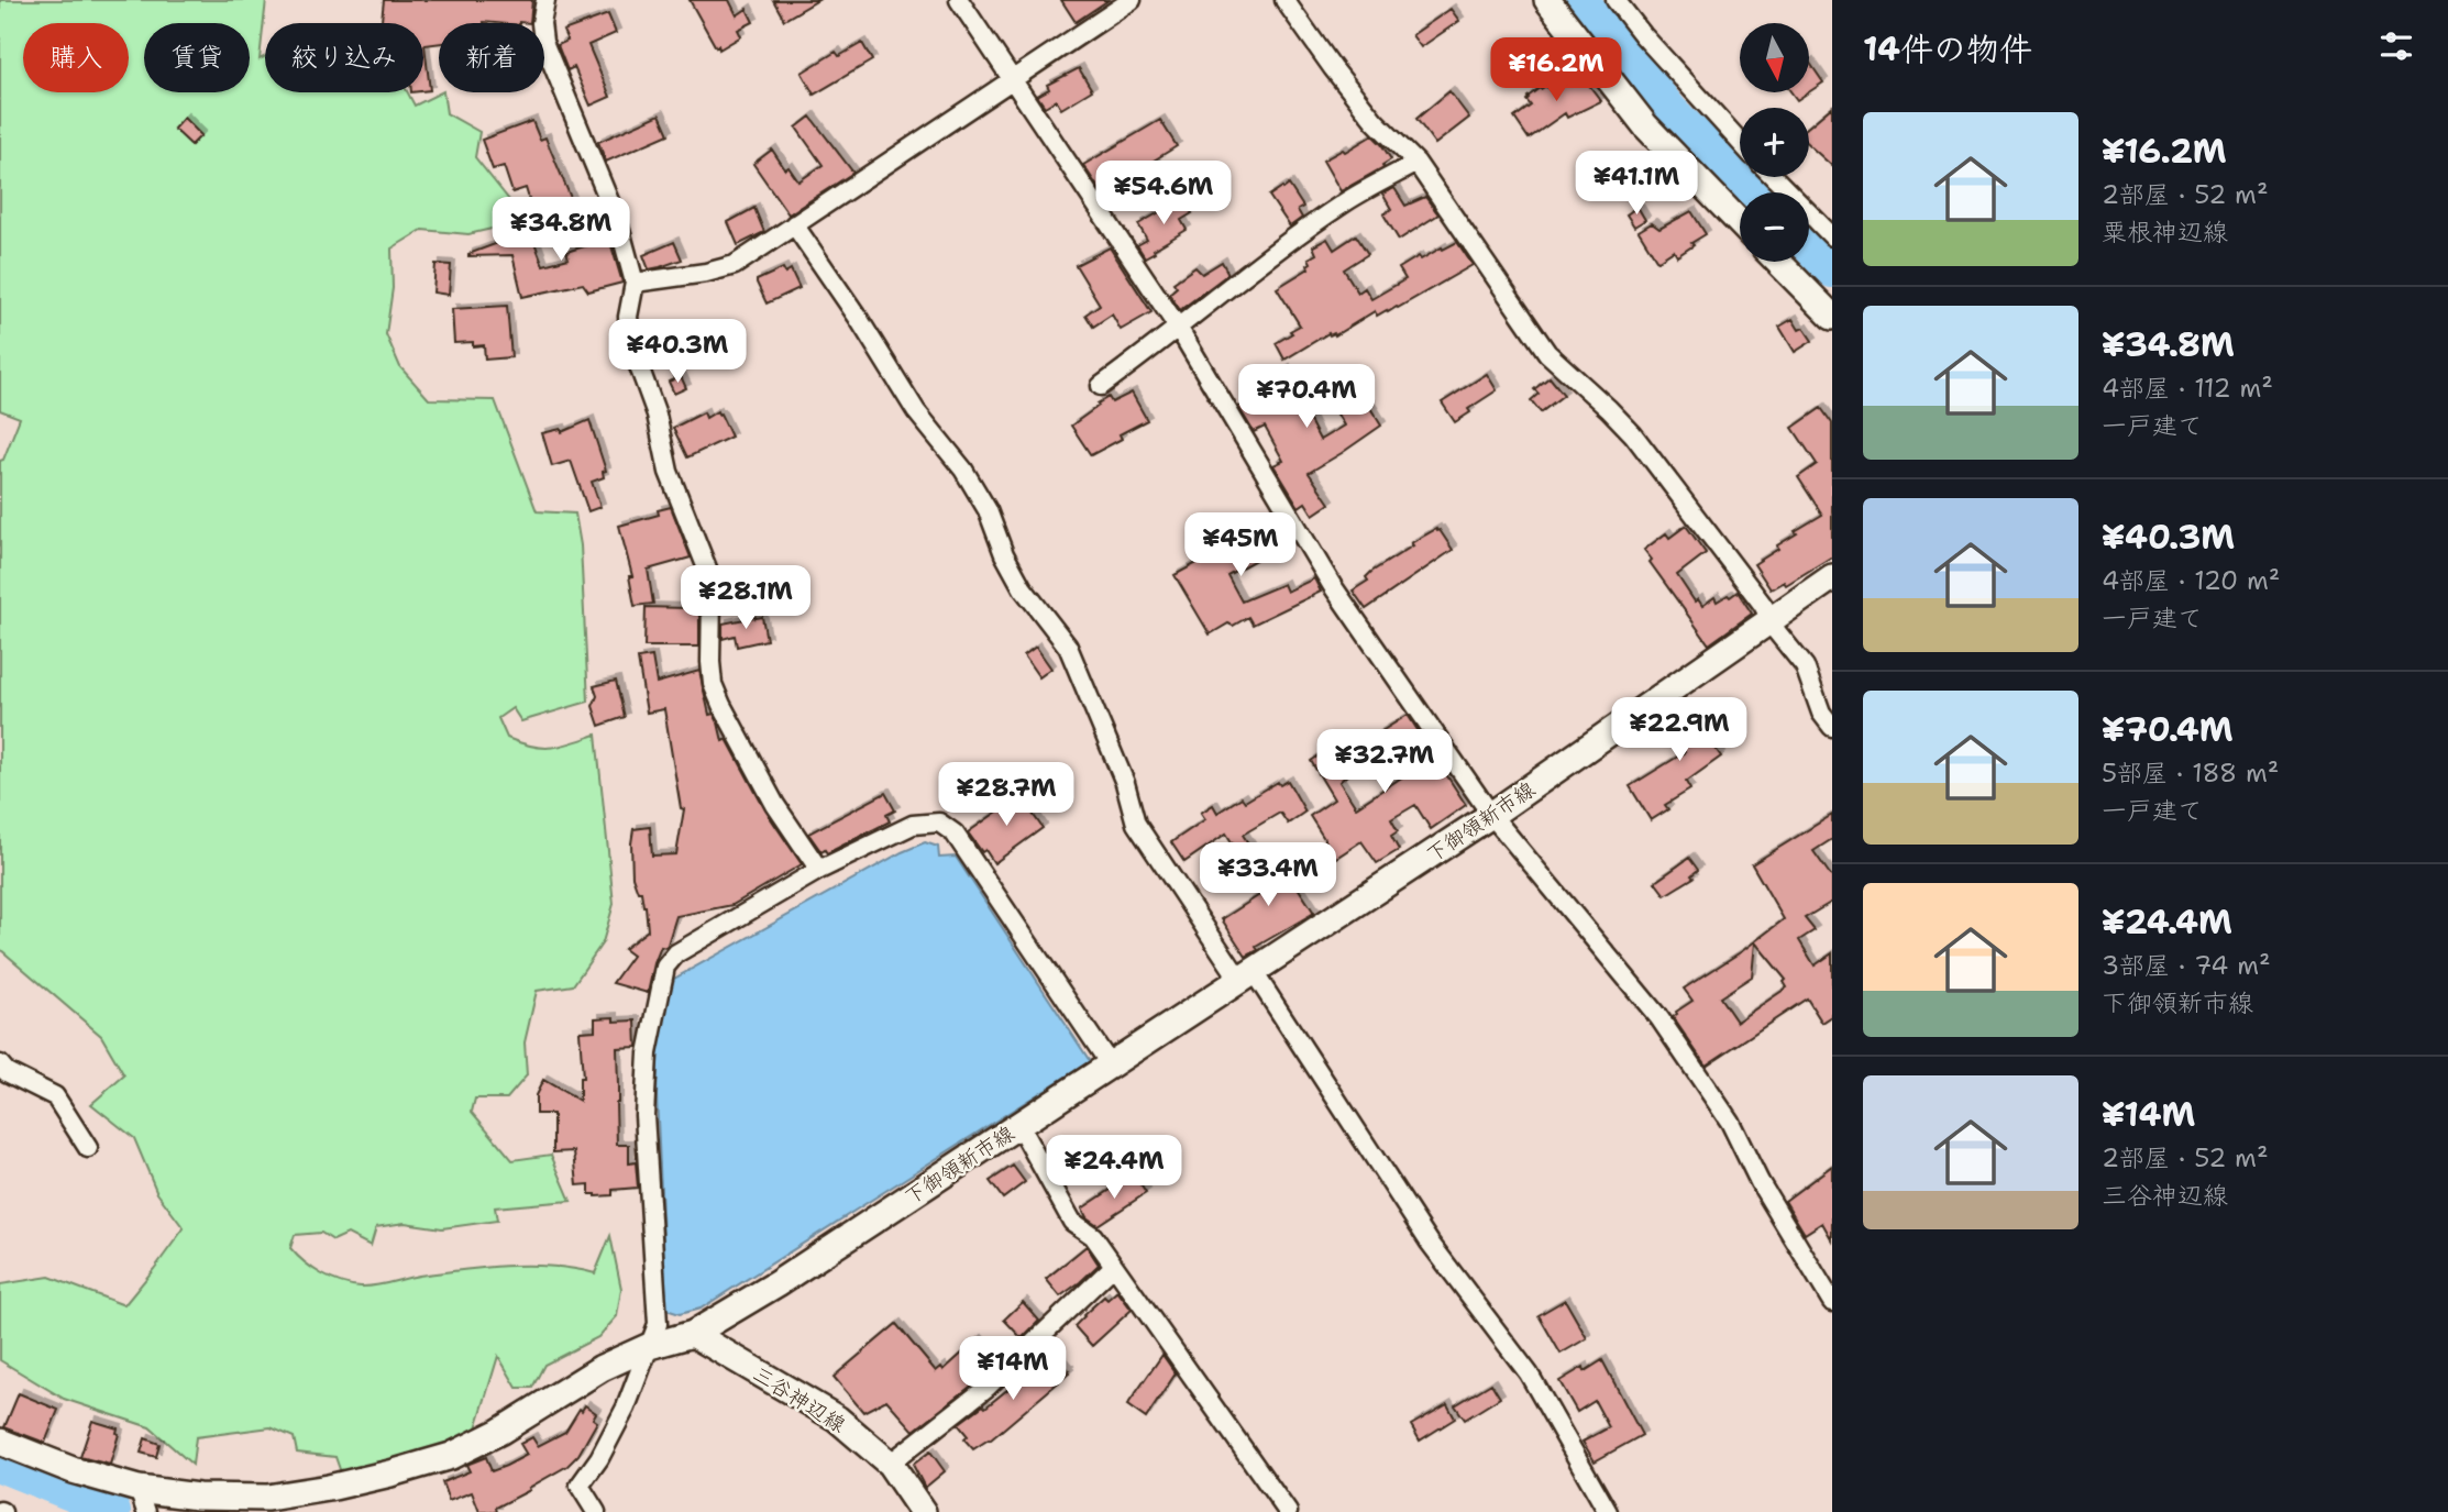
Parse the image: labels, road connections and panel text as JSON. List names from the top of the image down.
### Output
{
  "streets": {
    "main road": ["下御領新市線", "三谷神辺線"]
  },
  "crossings": [
    ["下御領新市線", "三谷神辺線"]
  ],
  "north": "bottom",
  "page": {
    "heading": "14件の物件",
    "map_buttons": ["+", "−"],
    "chip": [
      "購入",
      "賃貸",
      "絞り込み",
      "新着"
    ],
    "price": [
      "¥16.2M",
      "¥41.1M",
      "¥54.6M",
      "¥34.8M",
      "¥40.3M",
      "¥70.4M",
      "¥45M",
      "¥28.1M",
      "¥22.9M",
      "¥32.7M",
      "¥28.7M",
      "¥33.4M",
      "¥24.4M",
      "¥14M"
    ],
    "list": [
      {
        "name": "¥16.2M",
        "note": "2部屋 · 52 m² · 粟根神辺線"
      },
      {
        "name": "¥34.8M",
        "note": "4部屋 · 112 m² · 一戸建て"
      },
      {
        "name": "¥40.3M",
        "note": "4部屋 · 120 m² · 一戸建て"
      },
      {
        "name": "¥70.4M",
        "note": "5部屋 · 188 m² · 一戸建て"
      },
      {
        "name": "¥24.4M",
        "note": "3部屋 · 74 m² · 下御領新市線"
      },
      {
        "name": "¥14M",
        "note": "2部屋 · 52 m² · 三谷神辺線"
      }
    ]
  }
}
